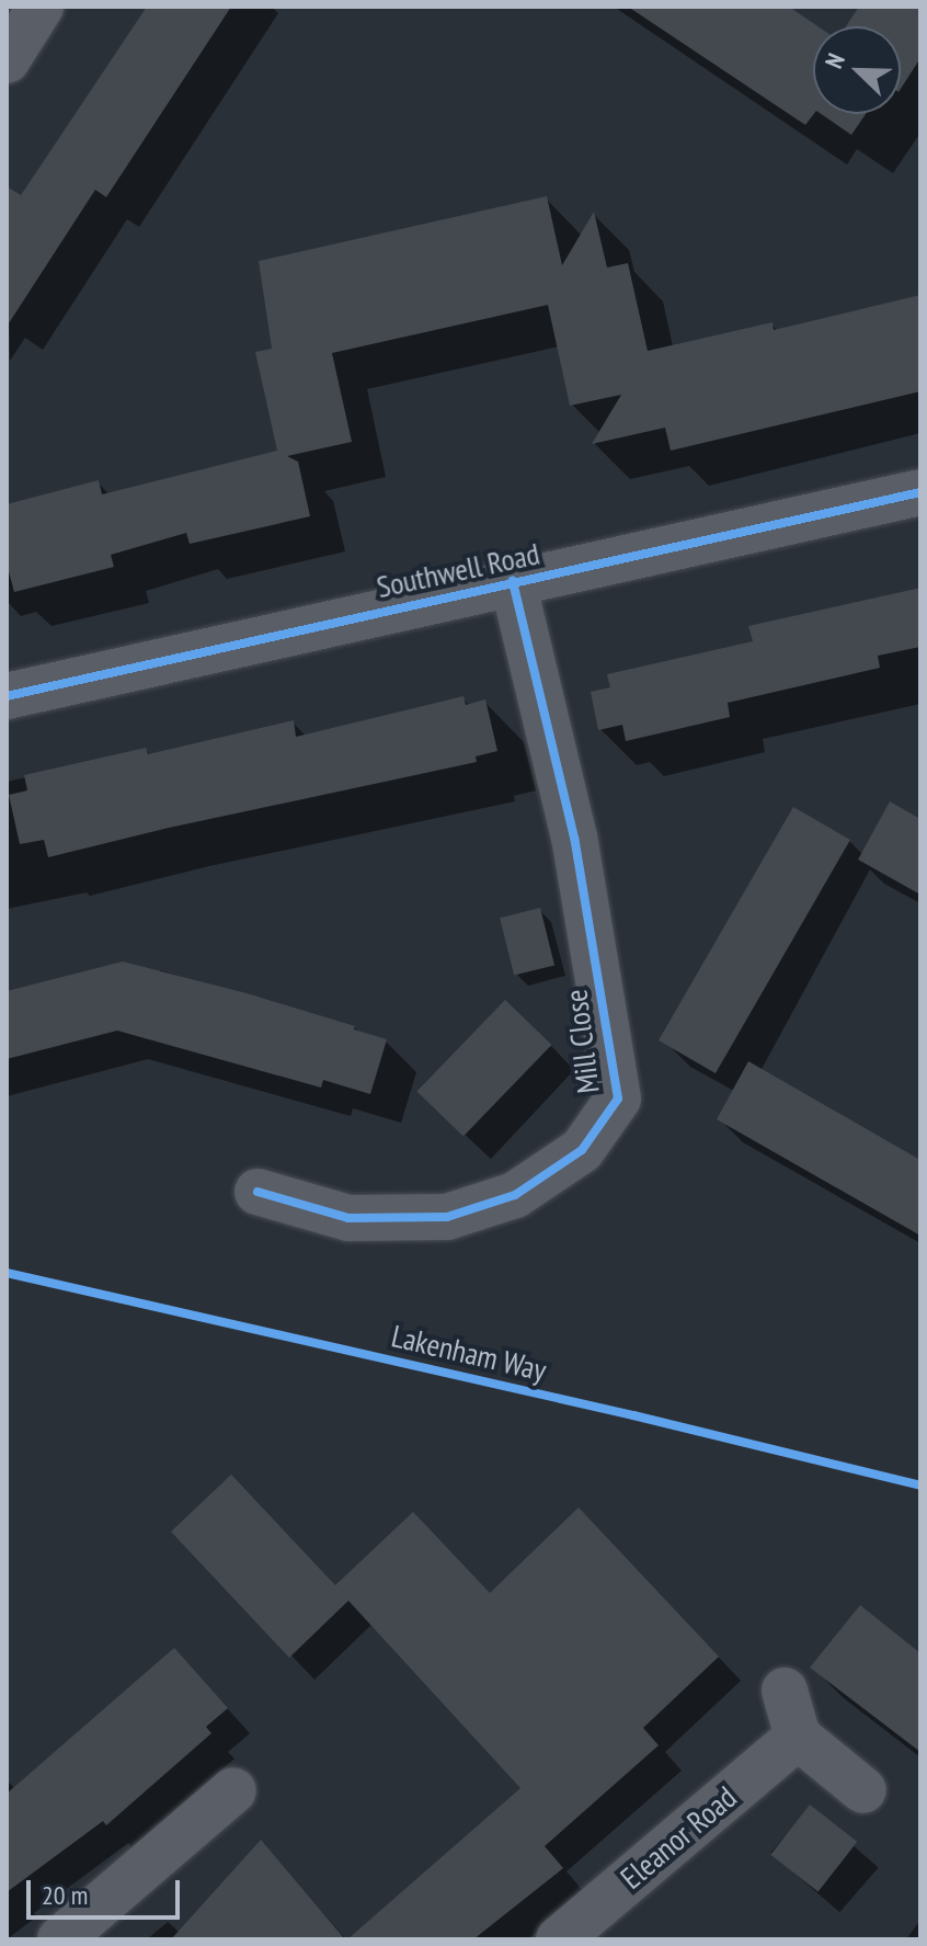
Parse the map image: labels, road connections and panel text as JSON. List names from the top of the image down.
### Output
{
  "streets": {
    "street": ["Southwell Road", "Mill Close", "Eleanor Road"],
    "cycle path": ["Lakenham Way"]
  },
  "crossings": [
    ["Southwell Road", "Mill Close"]
  ],
  "scale_bar": "20 m",
  "north": "top left"
}
